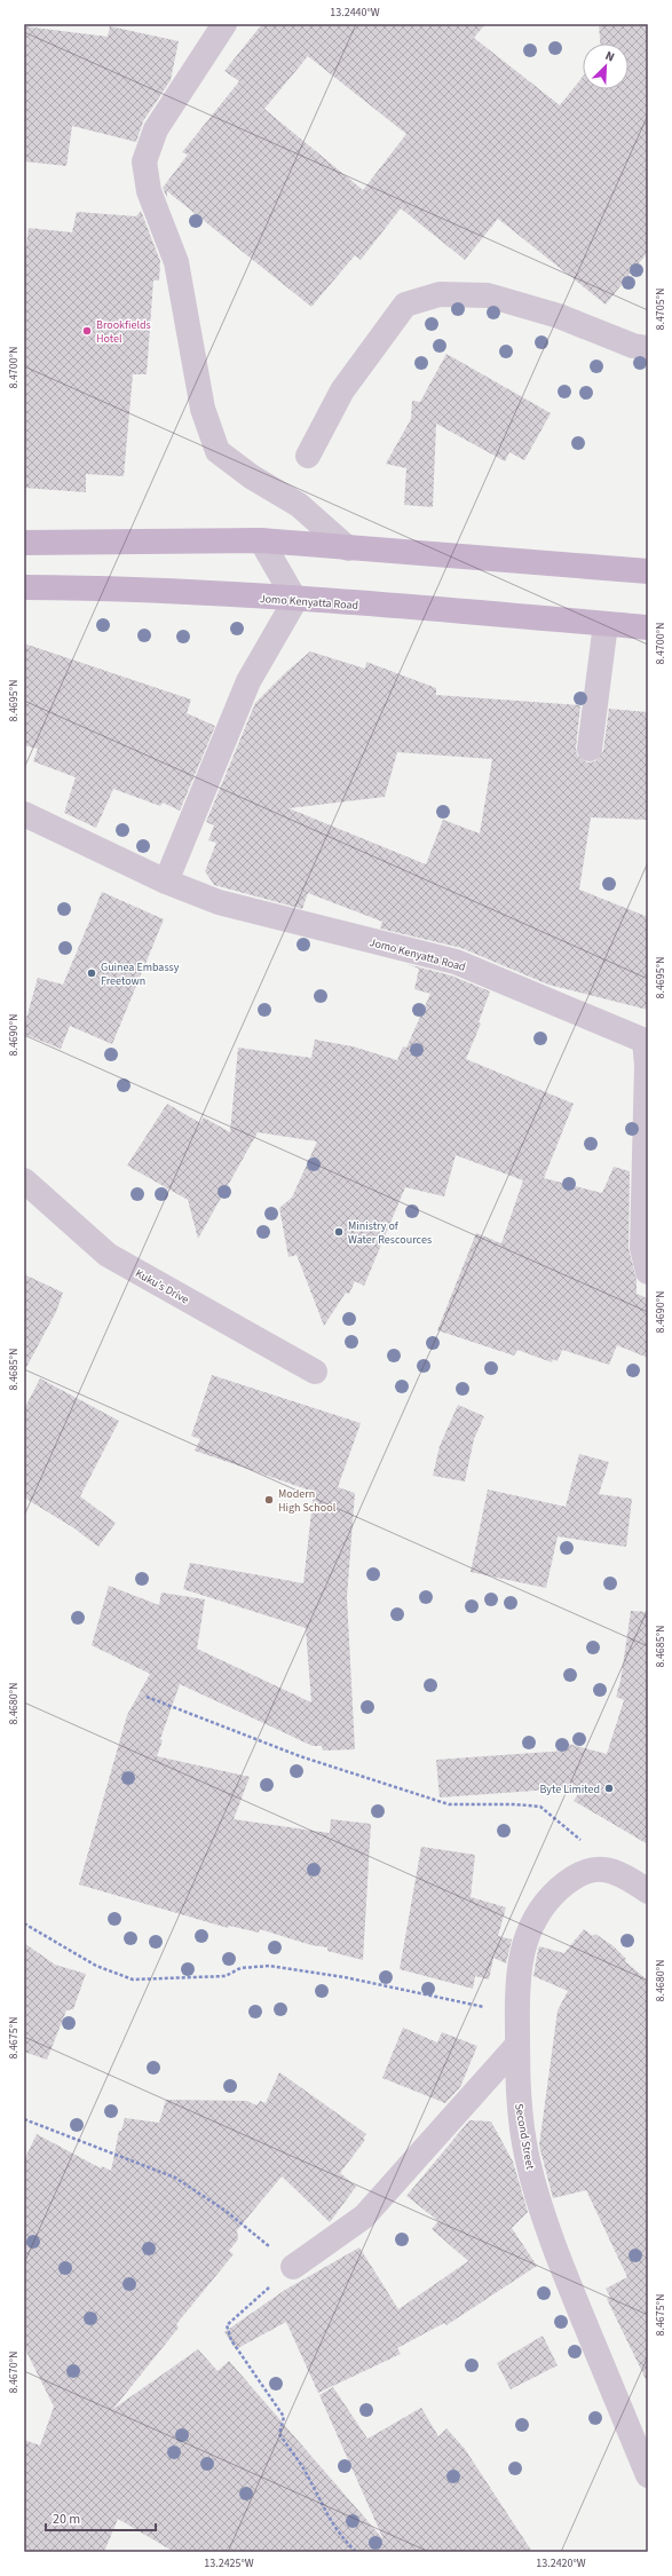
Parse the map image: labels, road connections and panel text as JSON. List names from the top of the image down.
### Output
{
  "streets": {
    "main road": ["Jomo Kenyatta Road"],
    "street": ["Kuku's Drive", "Second Street"]
  },
  "places": [
    "Brookfields Hotel",
    "Guinea Embassy Freetown",
    "Ministry of Water Rescources",
    "Modern High School",
    "Byte Limited"
  ],
  "scale_bar": "20 m",
  "north": "top right",
  "coordinates": [
    "13.2440°W",
    "8.4705°N",
    "8.4700°N",
    "8.4695°N",
    "8.4690°N",
    "8.4685°N",
    "8.4680°N",
    "8.4675°N",
    "8.4670°N",
    "13.2425°W",
    "13.2420°W"
  ]
}
